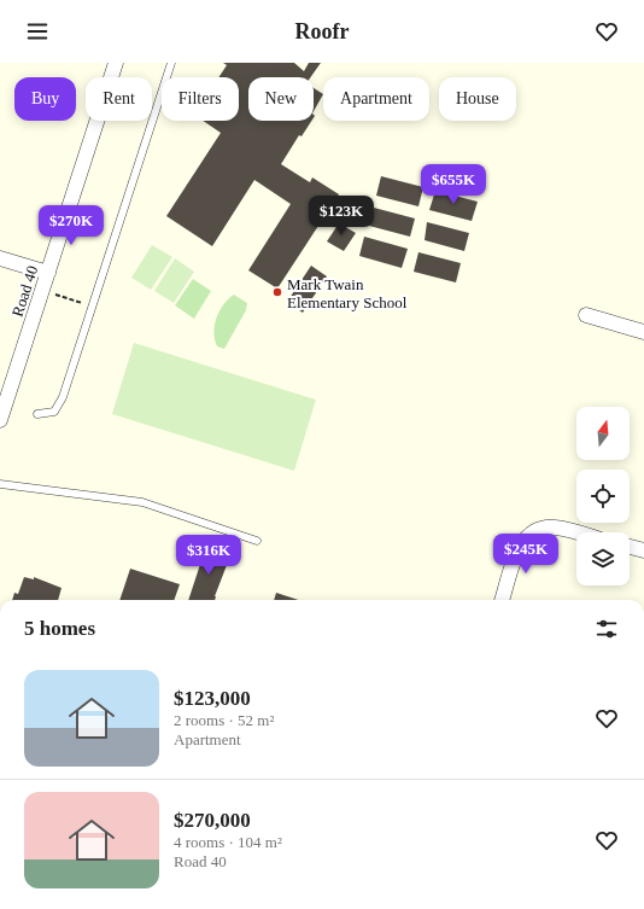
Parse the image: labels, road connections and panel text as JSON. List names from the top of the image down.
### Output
{
  "streets": {
    "street": ["Road 40"]
  },
  "places": ["Mark Twain Elementary School"],
  "north": "top",
  "page": {
    "header": "Roofr",
    "chip": [
      "Buy",
      "Rent",
      "Filters",
      "New",
      "Apartment",
      "House"
    ],
    "price": [
      "$655K",
      "$123K",
      "$270K",
      "$245K",
      "$316K"
    ],
    "heading": "5 homes",
    "list": [
      {
        "name": "$123,000",
        "note": "2 rooms · 52 m² · Apartment"
      },
      {
        "name": "$270,000",
        "note": "4 rooms · 104 m² · Road 40"
      }
    ]
  }
}
